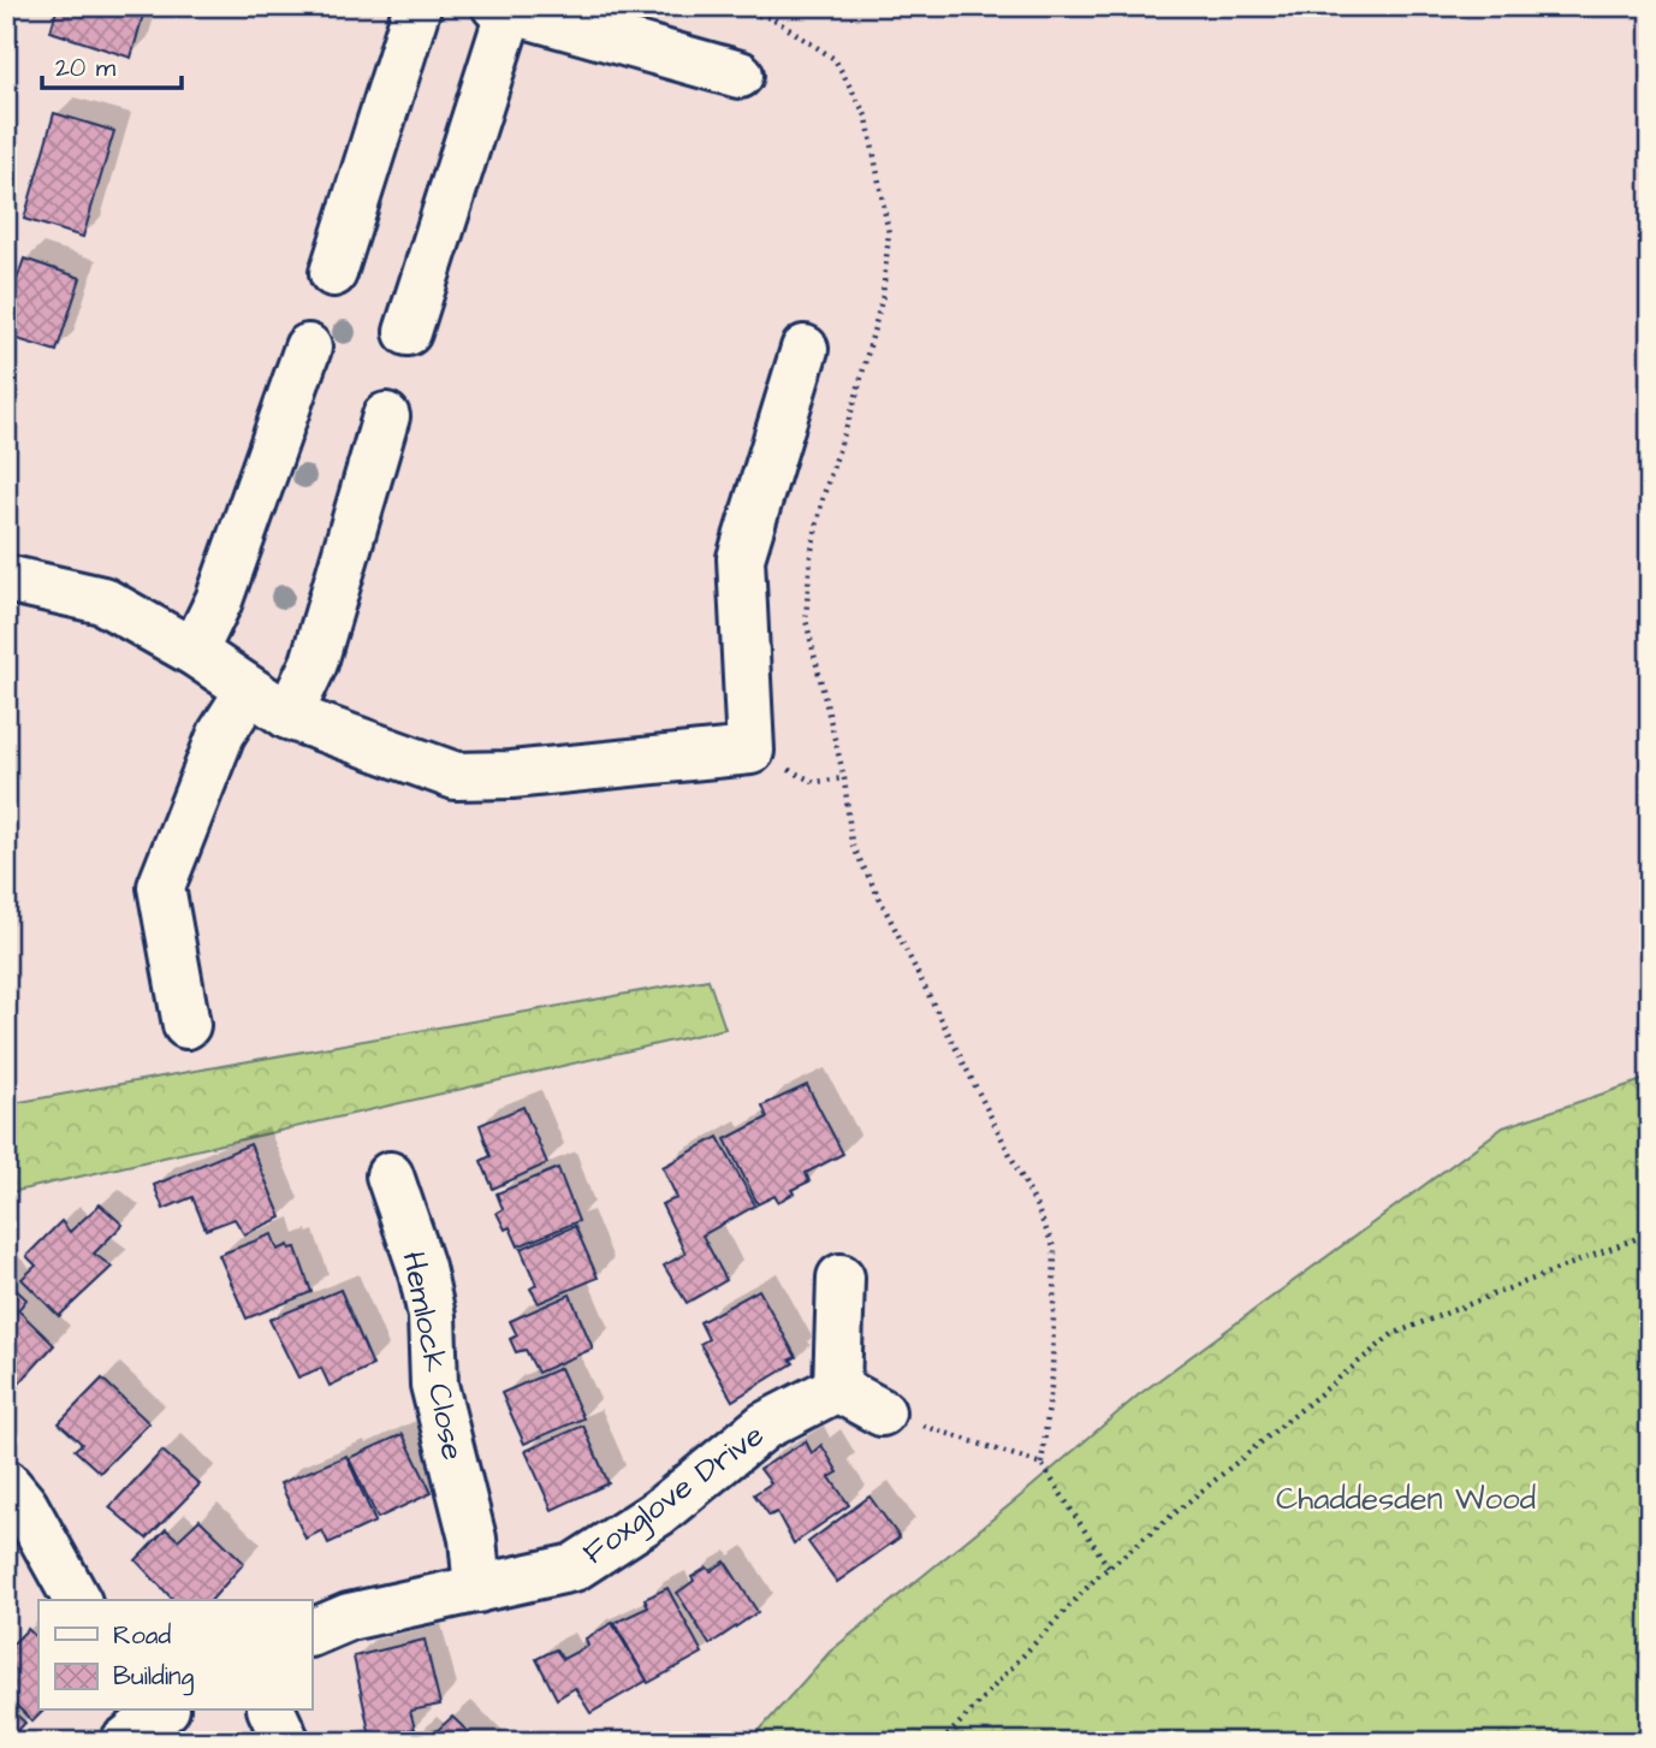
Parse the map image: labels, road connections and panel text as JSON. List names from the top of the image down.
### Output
{
  "streets": {
    "street": ["Hemlock Close", "Foxglove Drive"]
  },
  "crossings": [
    ["Hemlock Close", "Foxglove Drive"]
  ],
  "parks": ["Chaddesden Wood"],
  "legend": ["Road", "Building"],
  "scale_bar": "20 m"
}
